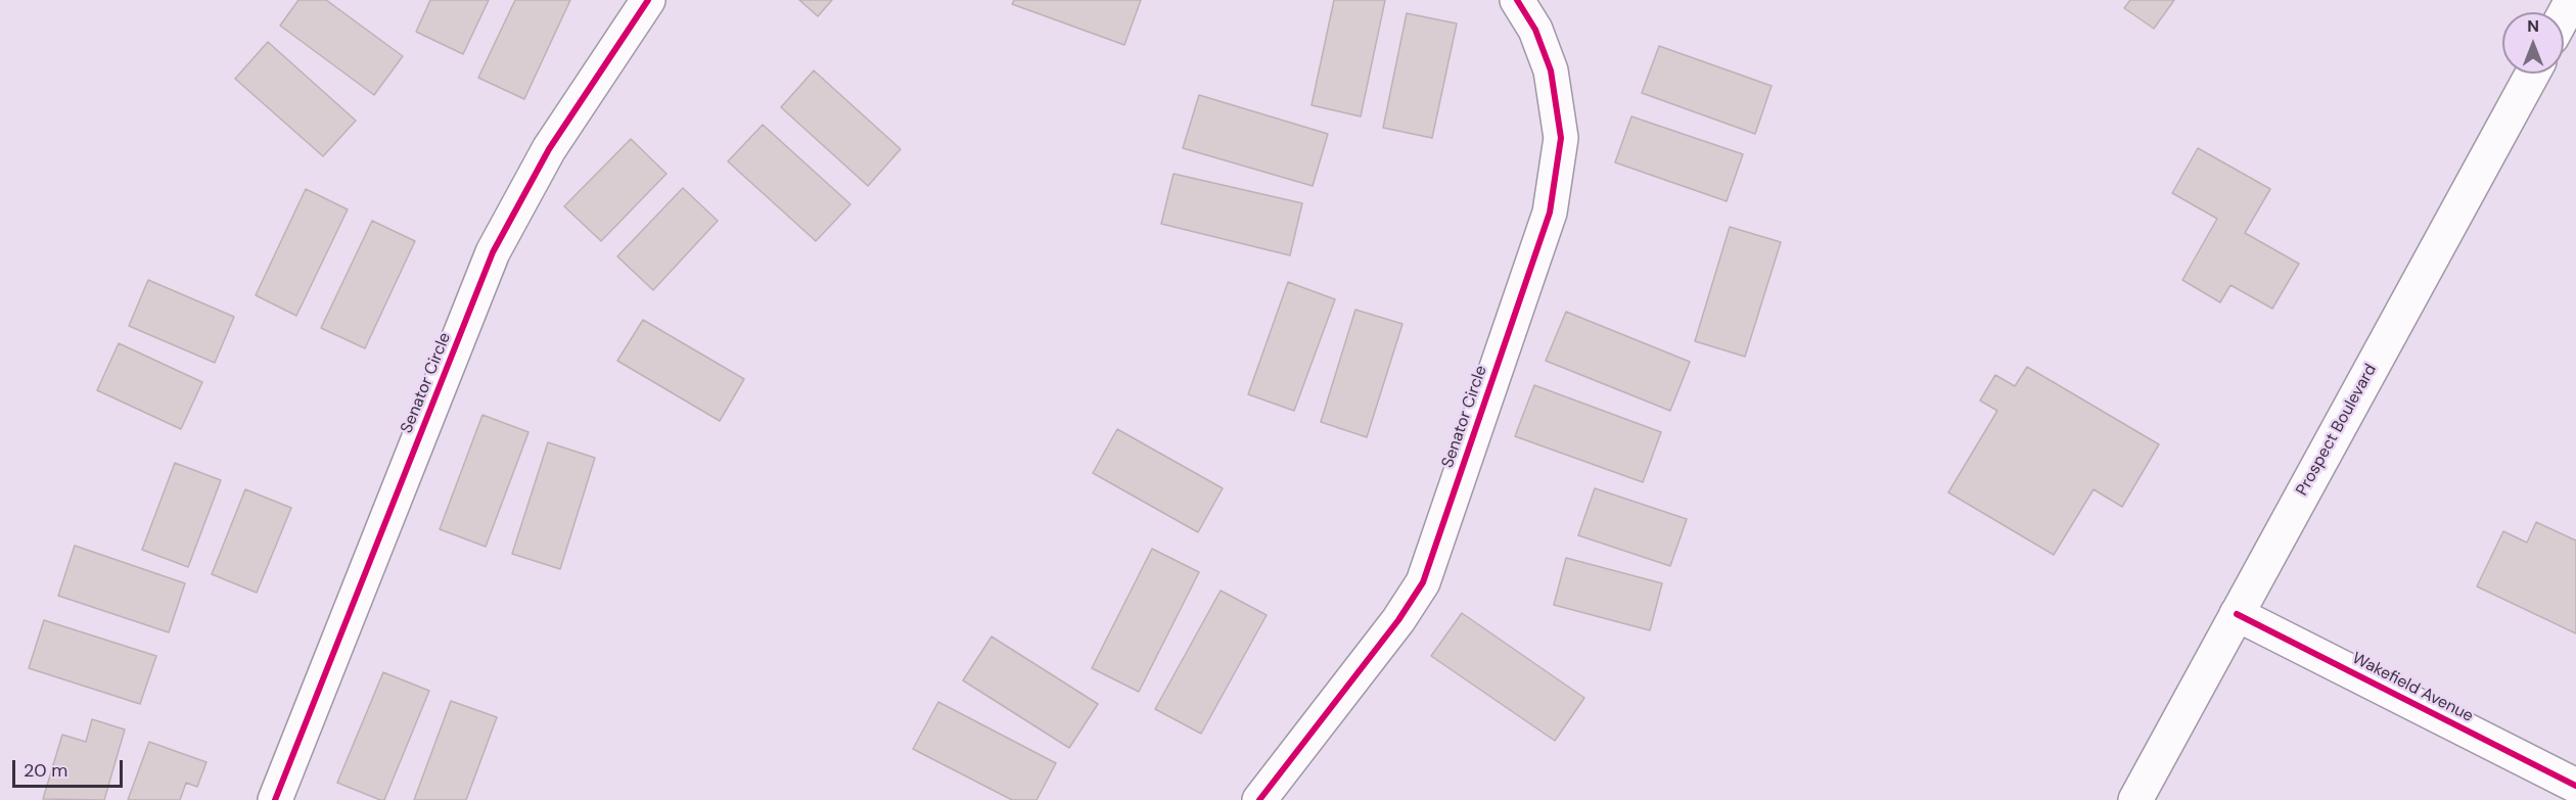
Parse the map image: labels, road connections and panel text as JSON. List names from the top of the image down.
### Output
{
  "streets": {
    "street": ["Senator Circle", "Prospect Boulevard", "Wakefield Avenue"]
  },
  "crossings": [
    ["Prospect Boulevard", "Wakefield Avenue"]
  ],
  "scale_bar": "20 m",
  "north": "top"
}
